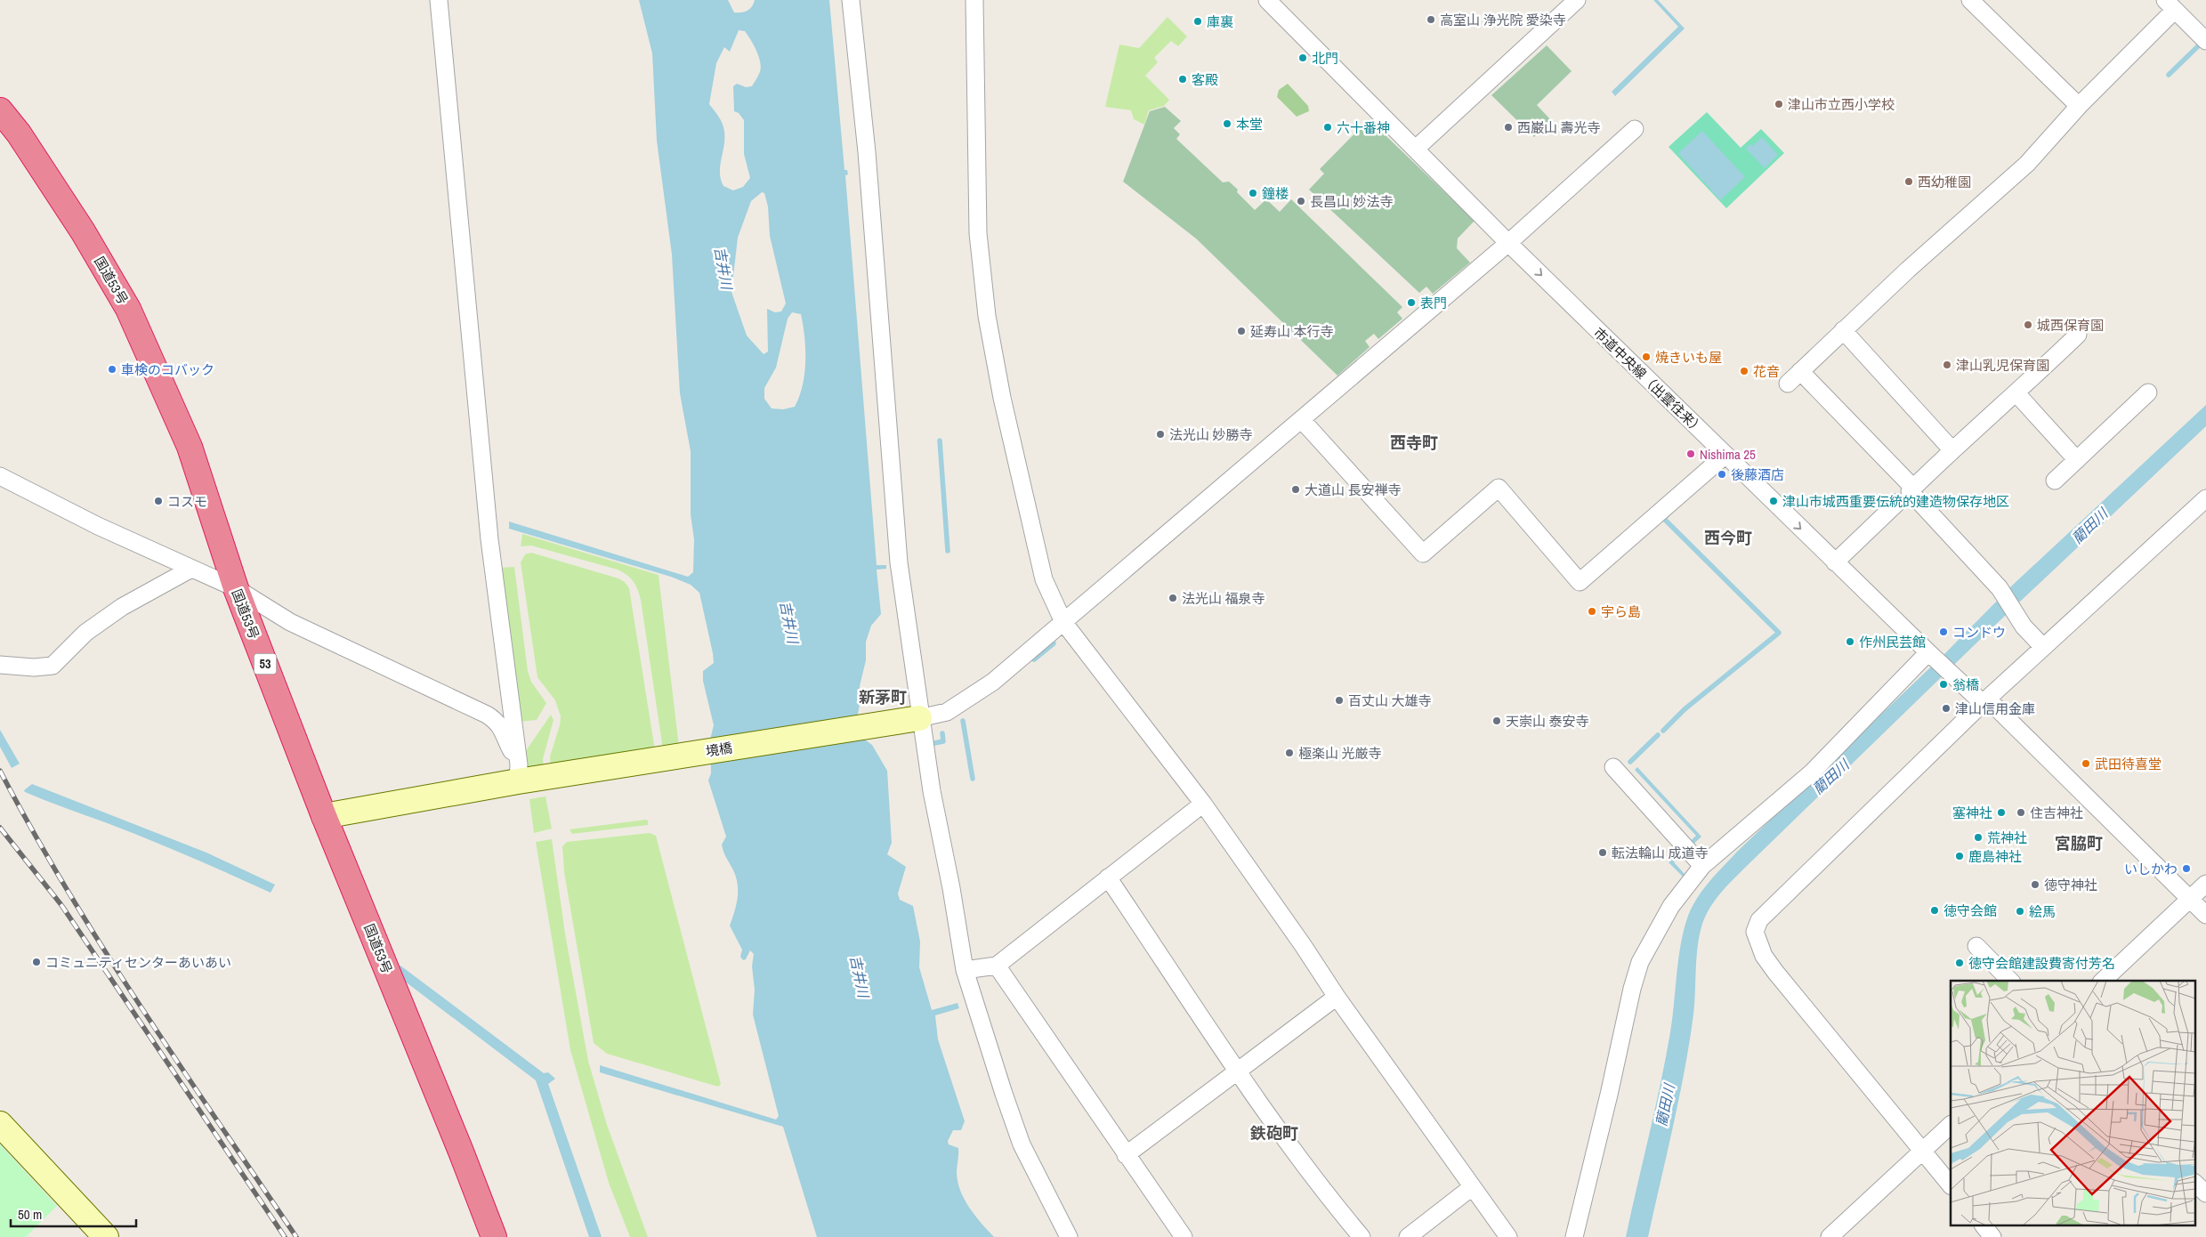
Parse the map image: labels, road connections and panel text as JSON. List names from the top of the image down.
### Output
{
  "streets": {
    "highway": ["国道53号", "53"],
    "street": ["市道中央線（出雲往来）", "境橋"]
  },
  "crossings": [
    ["国道53号", "境橋"]
  ],
  "districts": [
    "西寺町",
    "西今町",
    "新茅町",
    "宮脇町",
    "鉄砲町"
  ],
  "water": ["吉井川", "藺田川"],
  "places": [
    "高室山 浄光院 愛染寺",
    "庫裏",
    "北門",
    "客殿",
    "津山市立西小学校",
    "本堂",
    "六十番神",
    "西巌山 壽光寺",
    "西幼稚園",
    "鐘楼",
    "長昌山 妙法寺",
    "表門",
    "城西保育園",
    "延寿山 本行寺",
    "焼きいも屋",
    "津山乳児保育園",
    "車検のコバック",
    "花音",
    "法光山 妙勝寺",
    "Nishima 25",
    "後藤酒店",
    "大道山 長安禅寺",
    "コスモ",
    "津山市城西重要伝統的建造物保存地区",
    "法光山 福泉寺",
    "宇ら島",
    "コンドウ",
    "作州民芸館",
    "翁橋",
    "百丈山 大雄寺",
    "津山信用金庫",
    "天崇山 泰安寺",
    "極楽山 光厳寺",
    "武田待喜堂",
    "塞神社",
    "住吉神社",
    "荒神社",
    "転法輪山 成道寺",
    "鹿島神社",
    "いしかわ",
    "徳守神社",
    "徳守会館",
    "絵馬",
    "コミュニティセンターあいあい",
    "徳守会館建設費寄付芳名"
  ],
  "scale_bar": "50 m"
}
